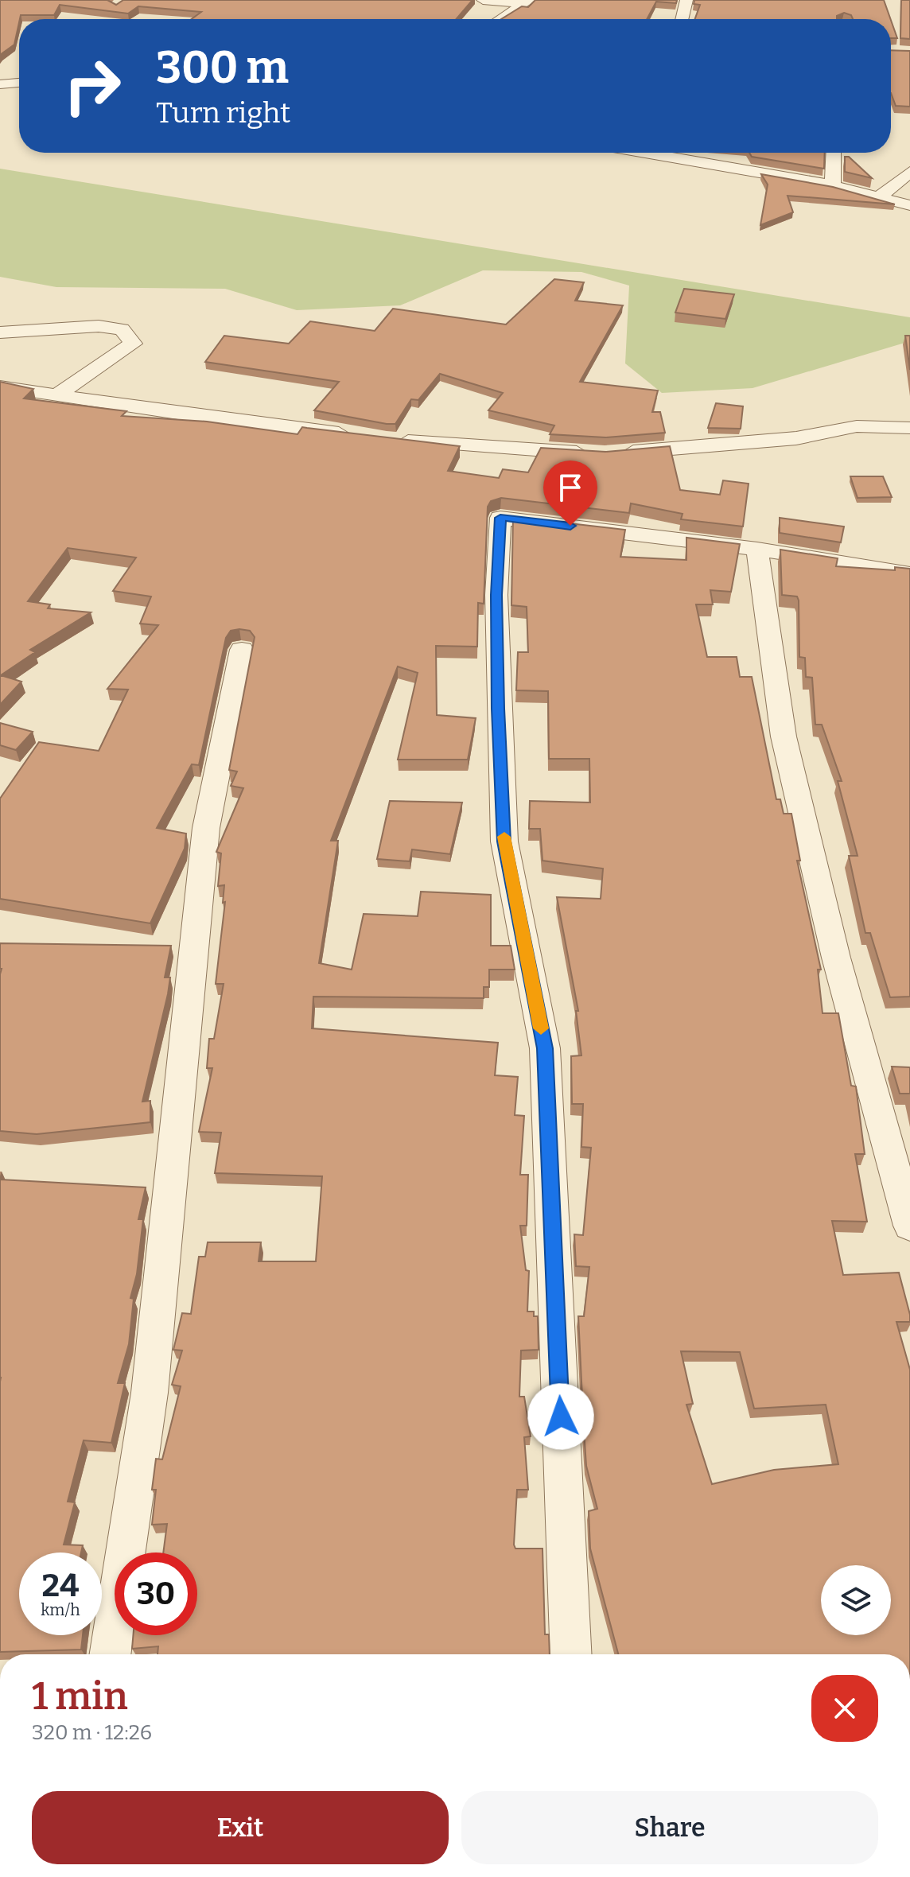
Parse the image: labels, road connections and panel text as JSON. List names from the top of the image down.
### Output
{
  "page": {
    "turn": ["300 m", "Turn right"],
    "speed": "24 km/h",
    "limit": "30",
    "heading": ["1 min", "320 m · 12:26"],
    "buttons": ["Exit", "Share"]
  }
}
